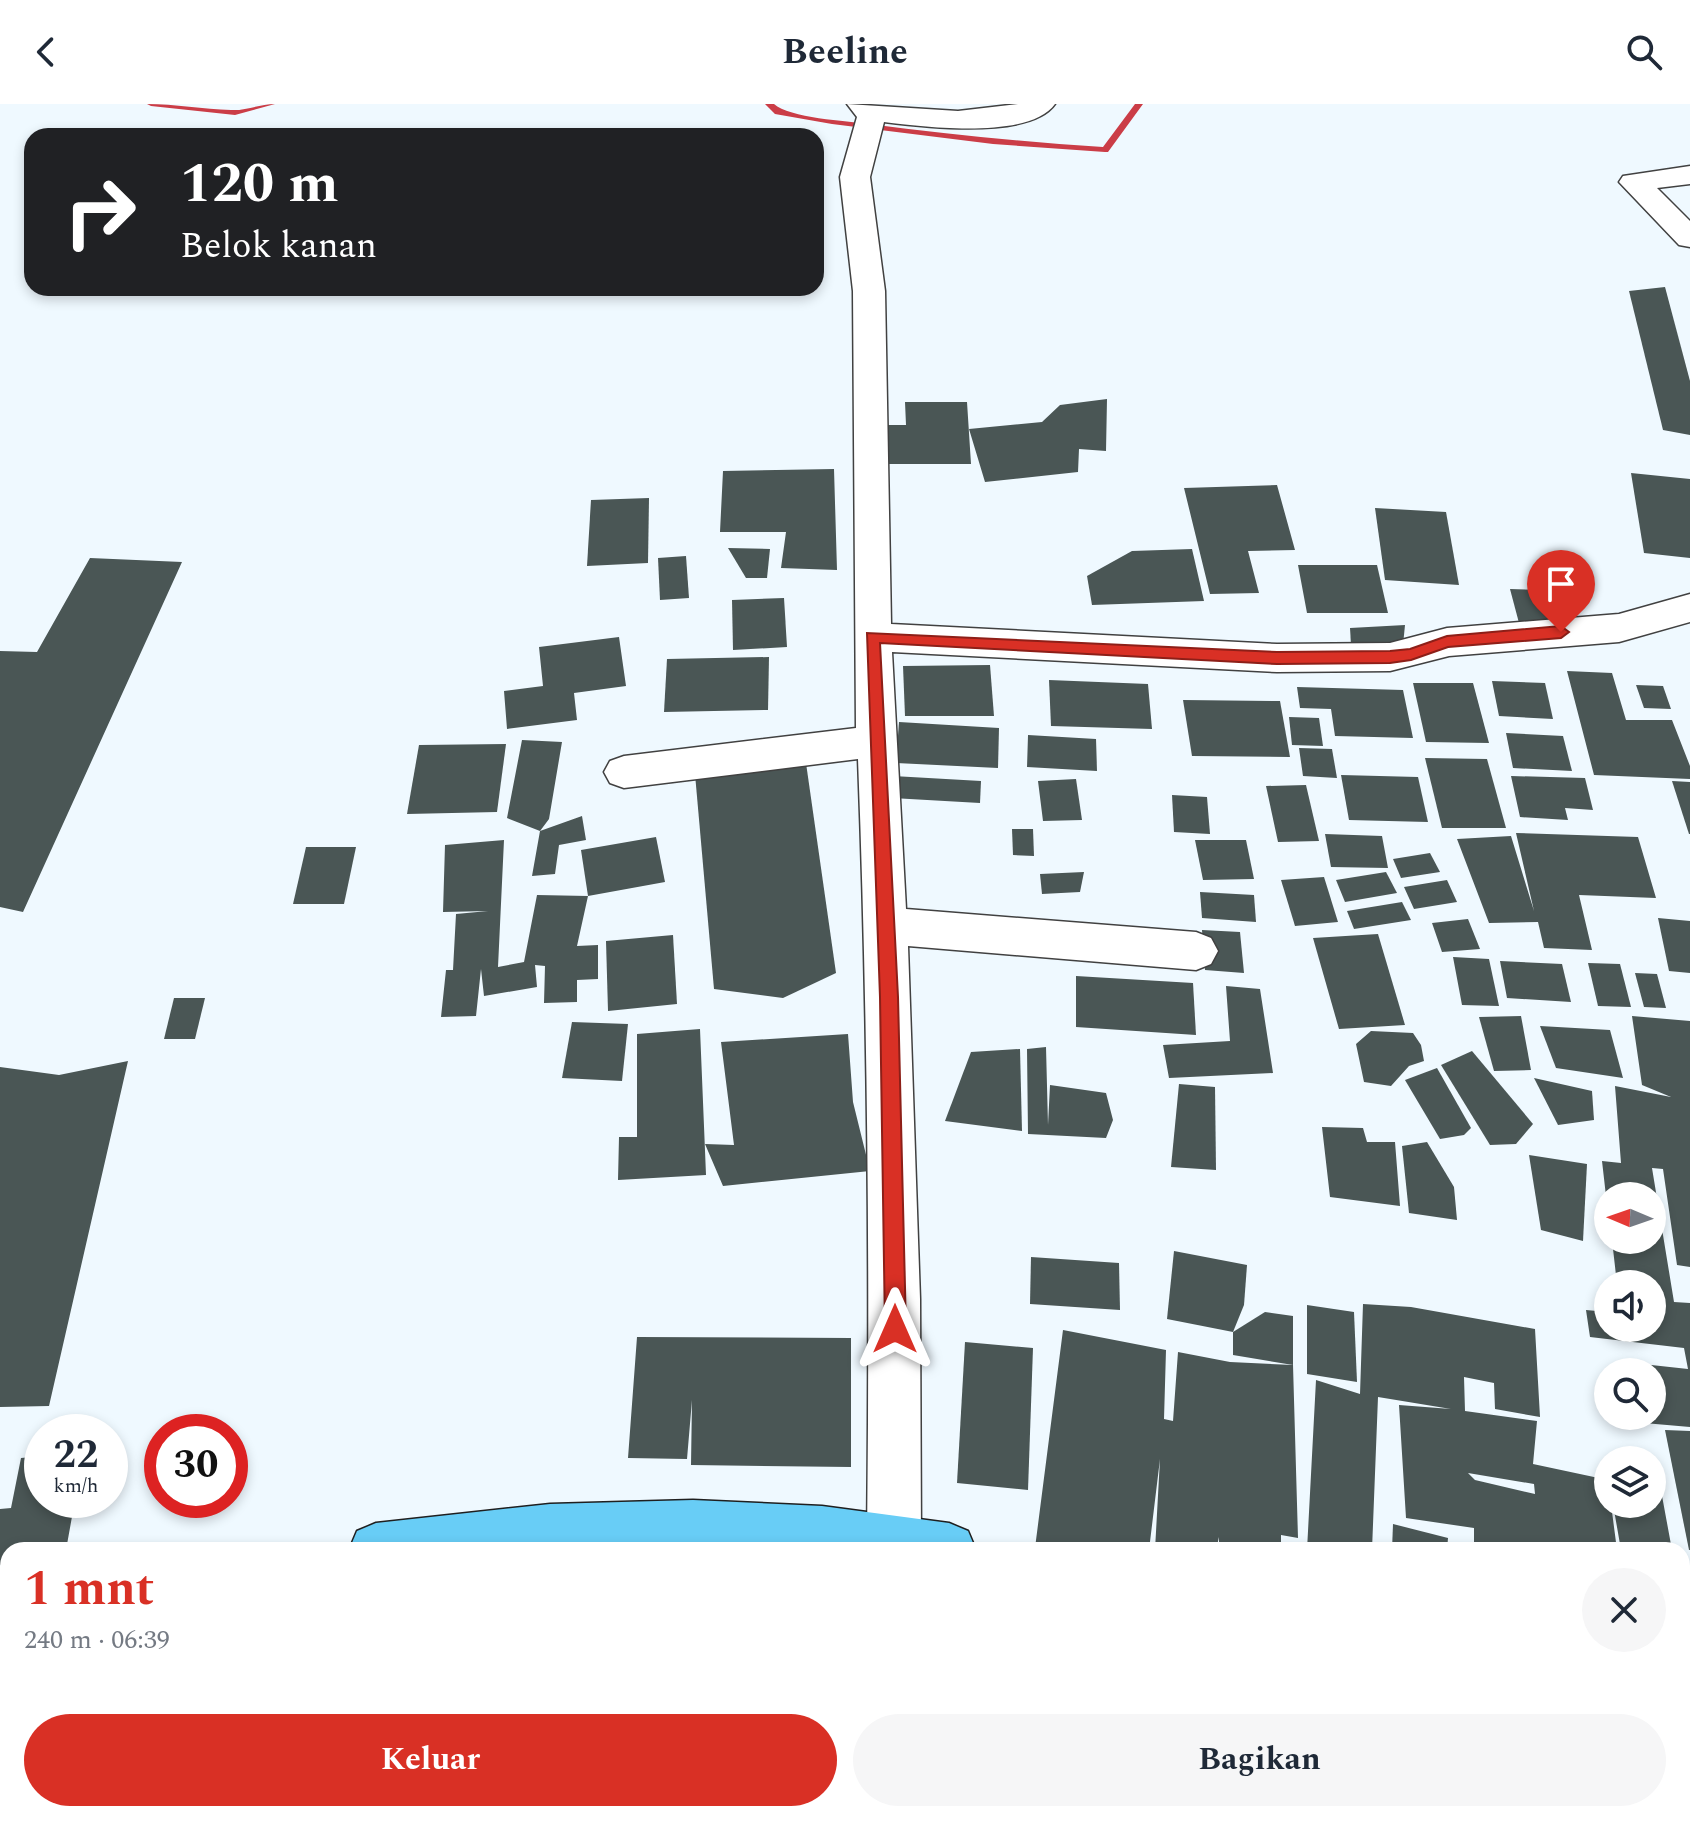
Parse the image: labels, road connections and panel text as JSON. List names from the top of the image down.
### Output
{
  "north": "left",
  "page": {
    "header": "Beeline",
    "turn": ["120 m", "Belok kanan"],
    "speed": "22 km/h",
    "limit": "30",
    "heading": ["1 mnt", "240 m · 06:39"],
    "buttons": ["Keluar", "Bagikan"]
  }
}
